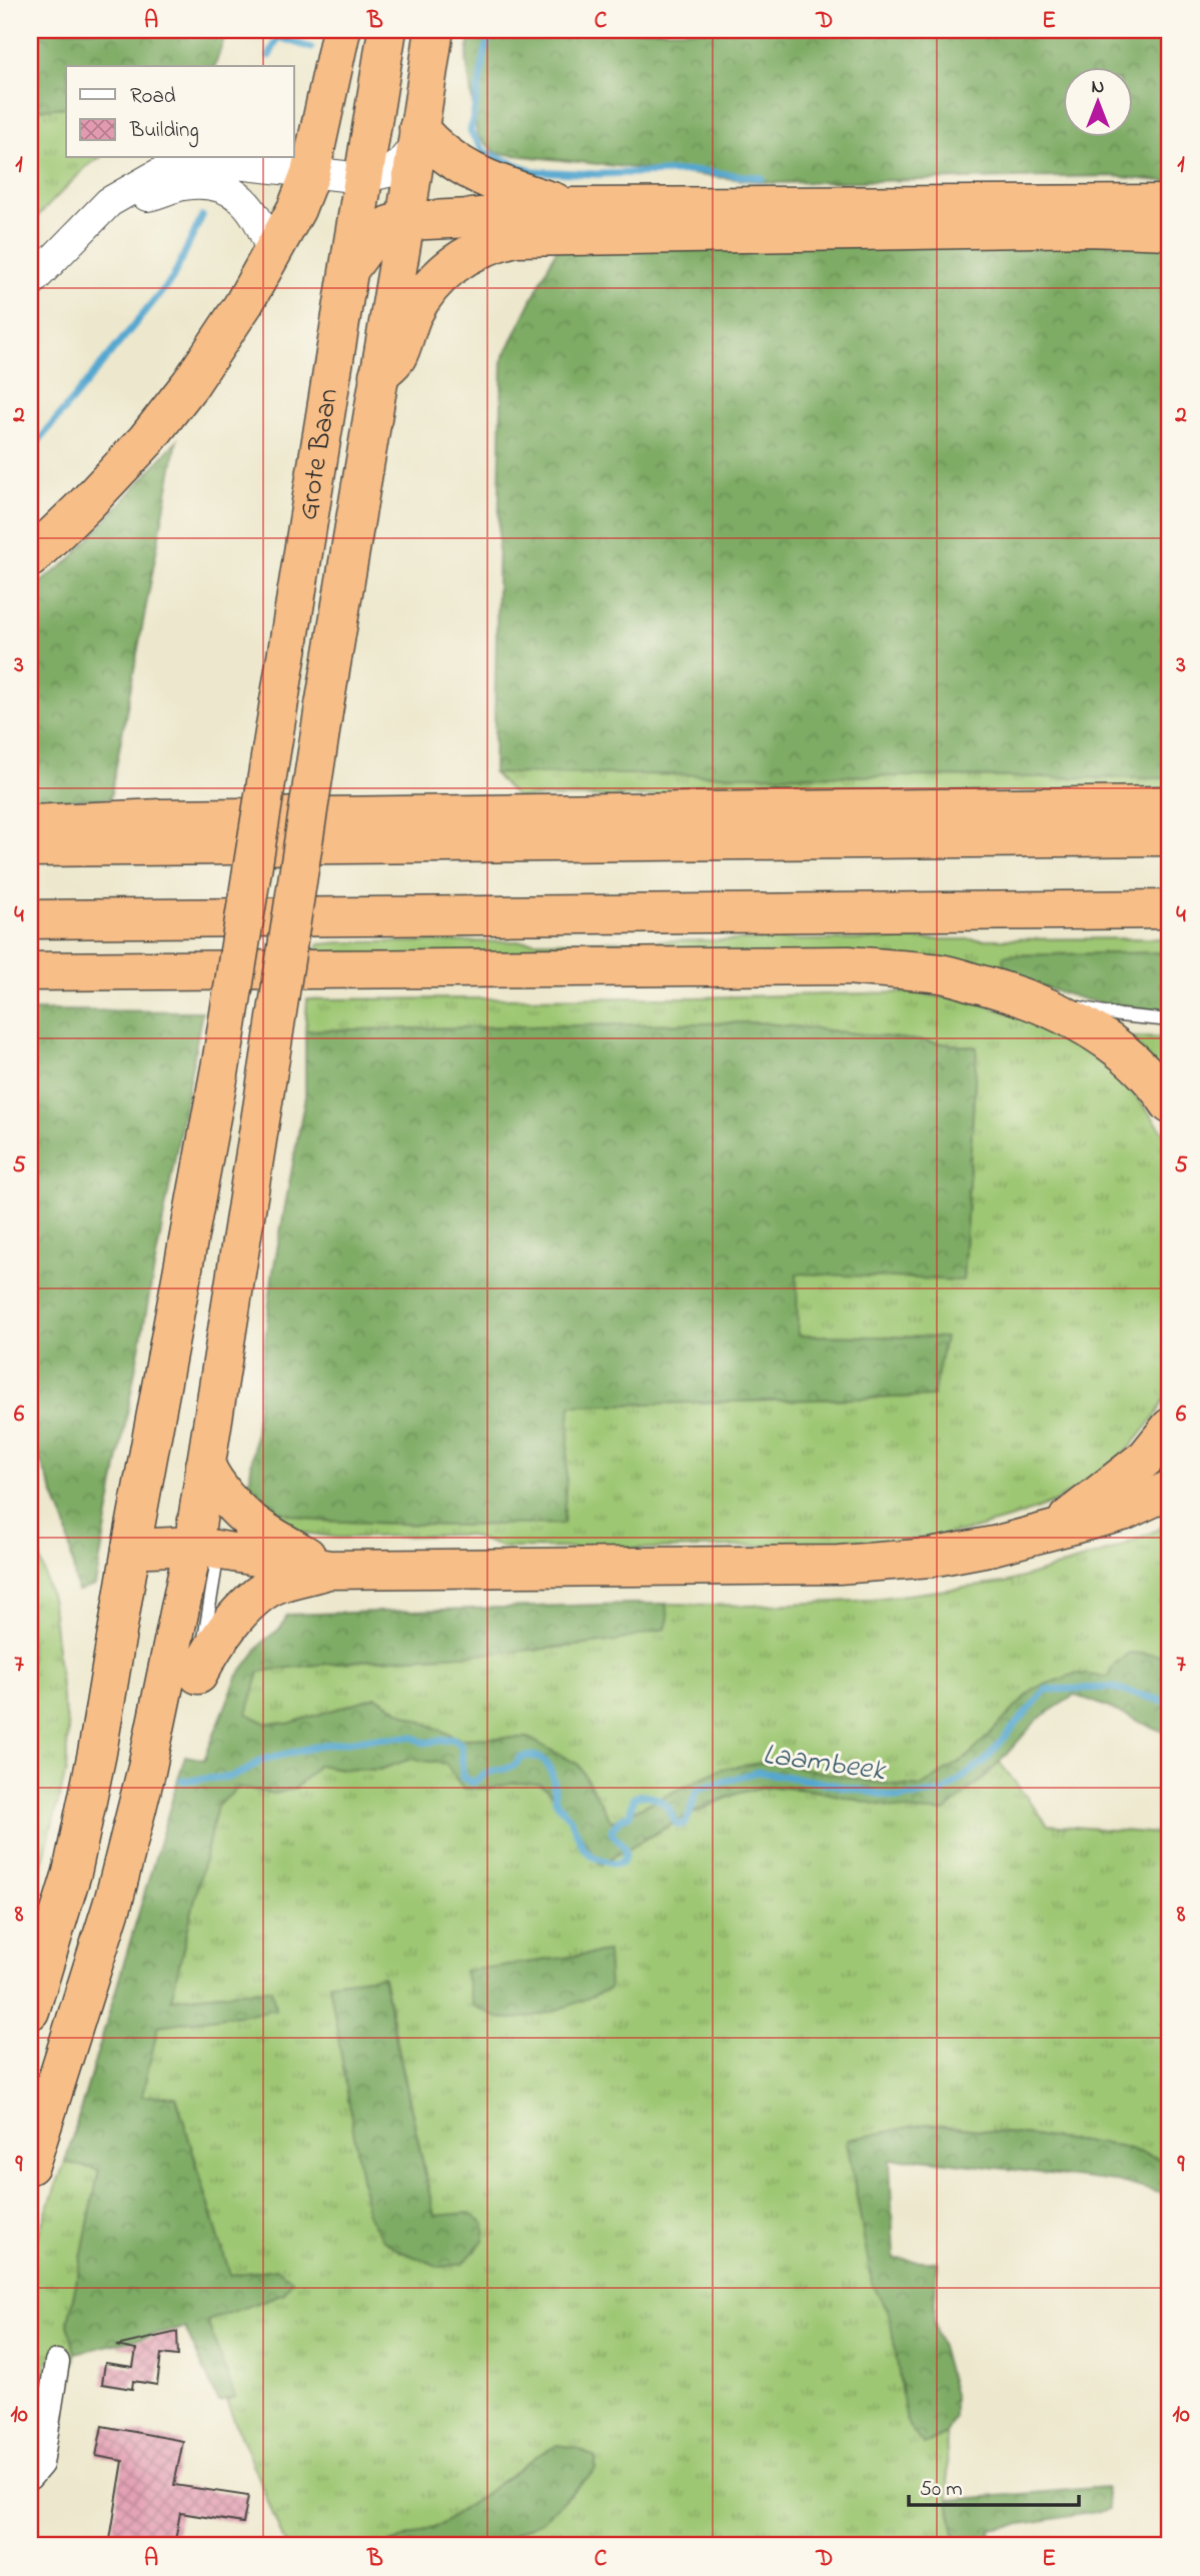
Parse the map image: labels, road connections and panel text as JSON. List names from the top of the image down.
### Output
{
  "streets": {
    "highway": ["Grote Baan"]
  },
  "water": ["Laambeek"],
  "legend": ["Road", "Building"],
  "scale_bar": "50 m",
  "north": "top",
  "grid": {
    "columns": [
      "A",
      "B",
      "C",
      "D",
      "E"
    ],
    "rows": [
      "1",
      "2",
      "3",
      "4",
      "5",
      "6",
      "7",
      "8",
      "9",
      "10"
    ]
  }
}
